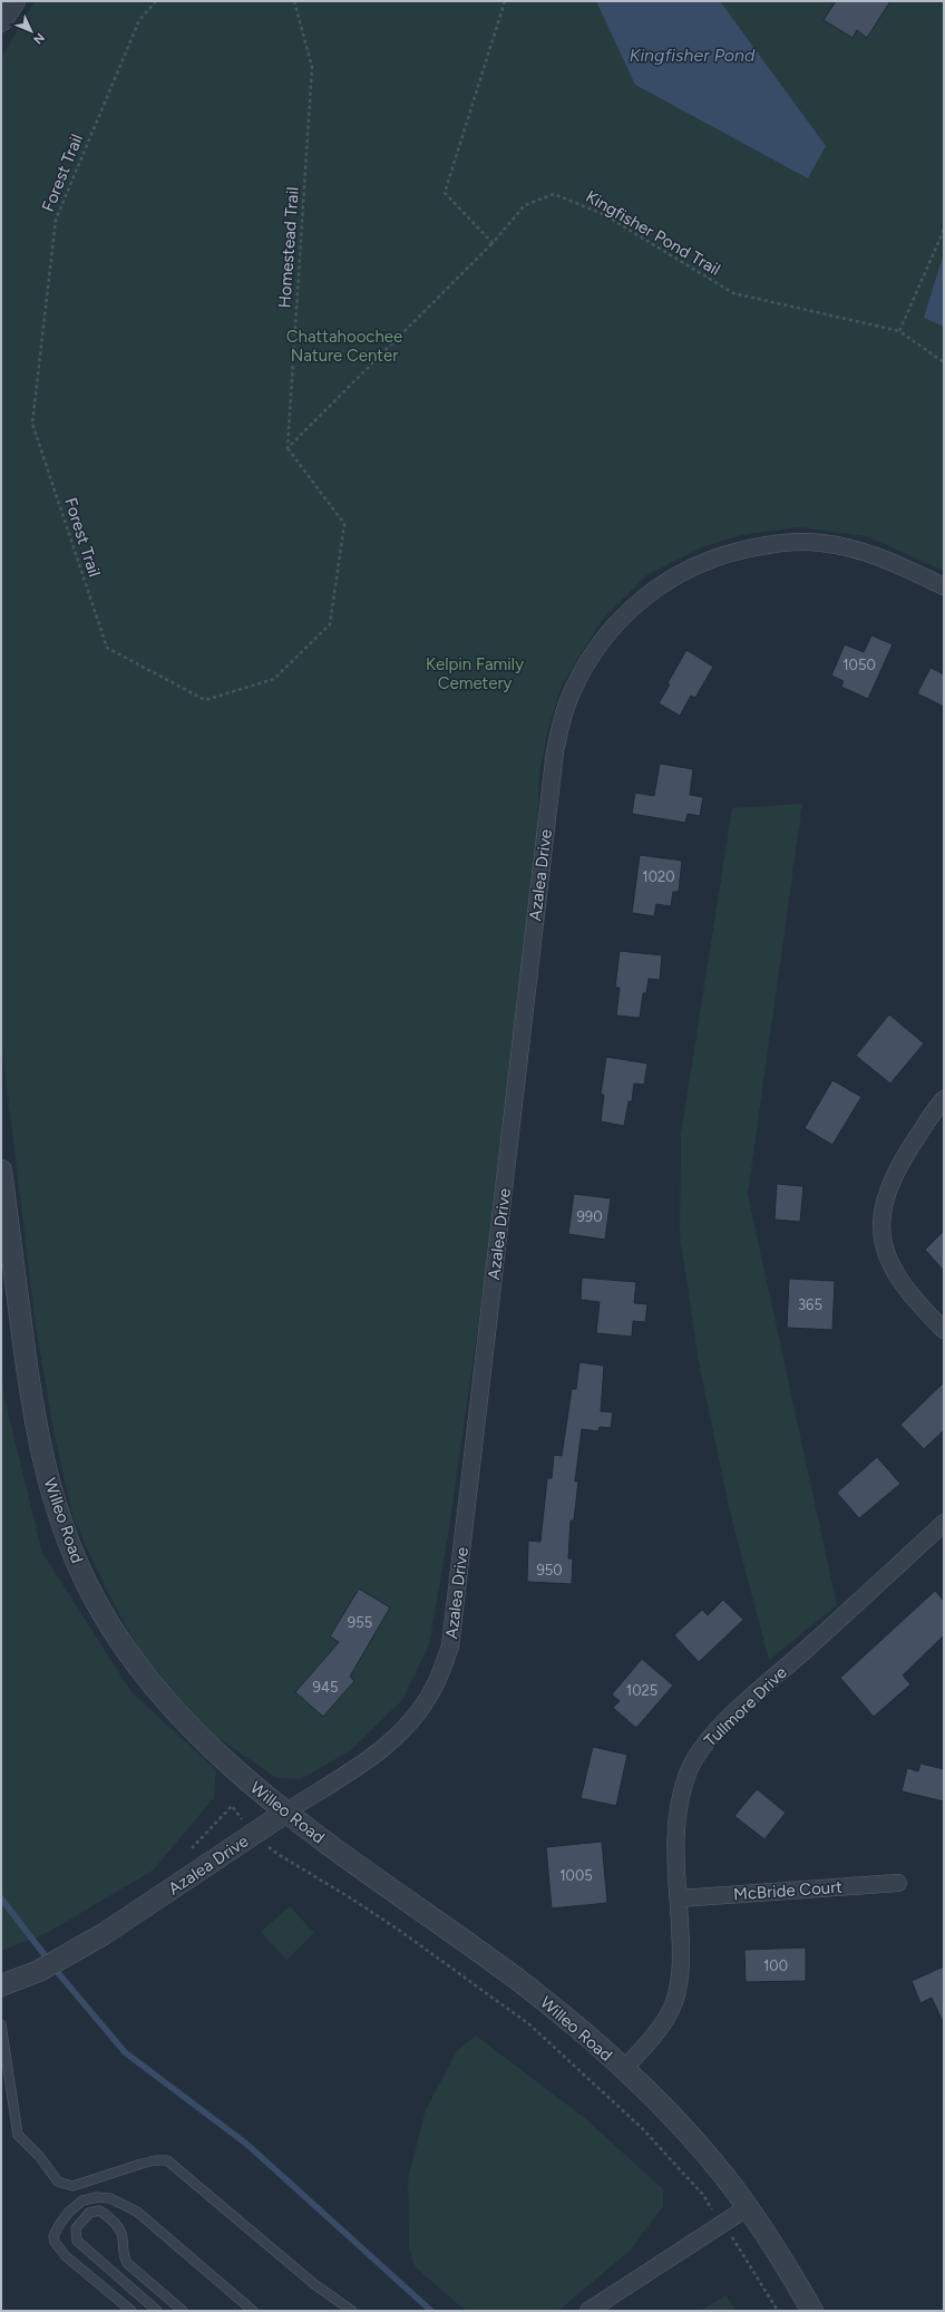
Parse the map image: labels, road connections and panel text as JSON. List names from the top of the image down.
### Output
{
  "streets": {
    "street": [
      "Azalea Drive",
      "Willeo Road",
      "Tullmore Drive",
      "McBride Court"
    ],
    "path": ["Forest Trail", "Kingfisher Pond Trail", "Homestead Trail"]
  },
  "crossings": [
    ["Forest Trail", "Homestead Trail"],
    ["Azalea Drive", "Willeo Road"],
    ["Willeo Road", "Tullmore Drive"],
    ["Tullmore Drive", "McBride Court"]
  ],
  "water": ["Kingfisher Pond"],
  "parks": ["Chattahoochee Nature Center", "Kelpin Family Cemetery"],
  "house_numbers": [
    "1050",
    "1020",
    "990",
    "365",
    "950",
    "955",
    "945",
    "1025",
    "1005",
    "100"
  ],
  "north": "bottom right"
}
